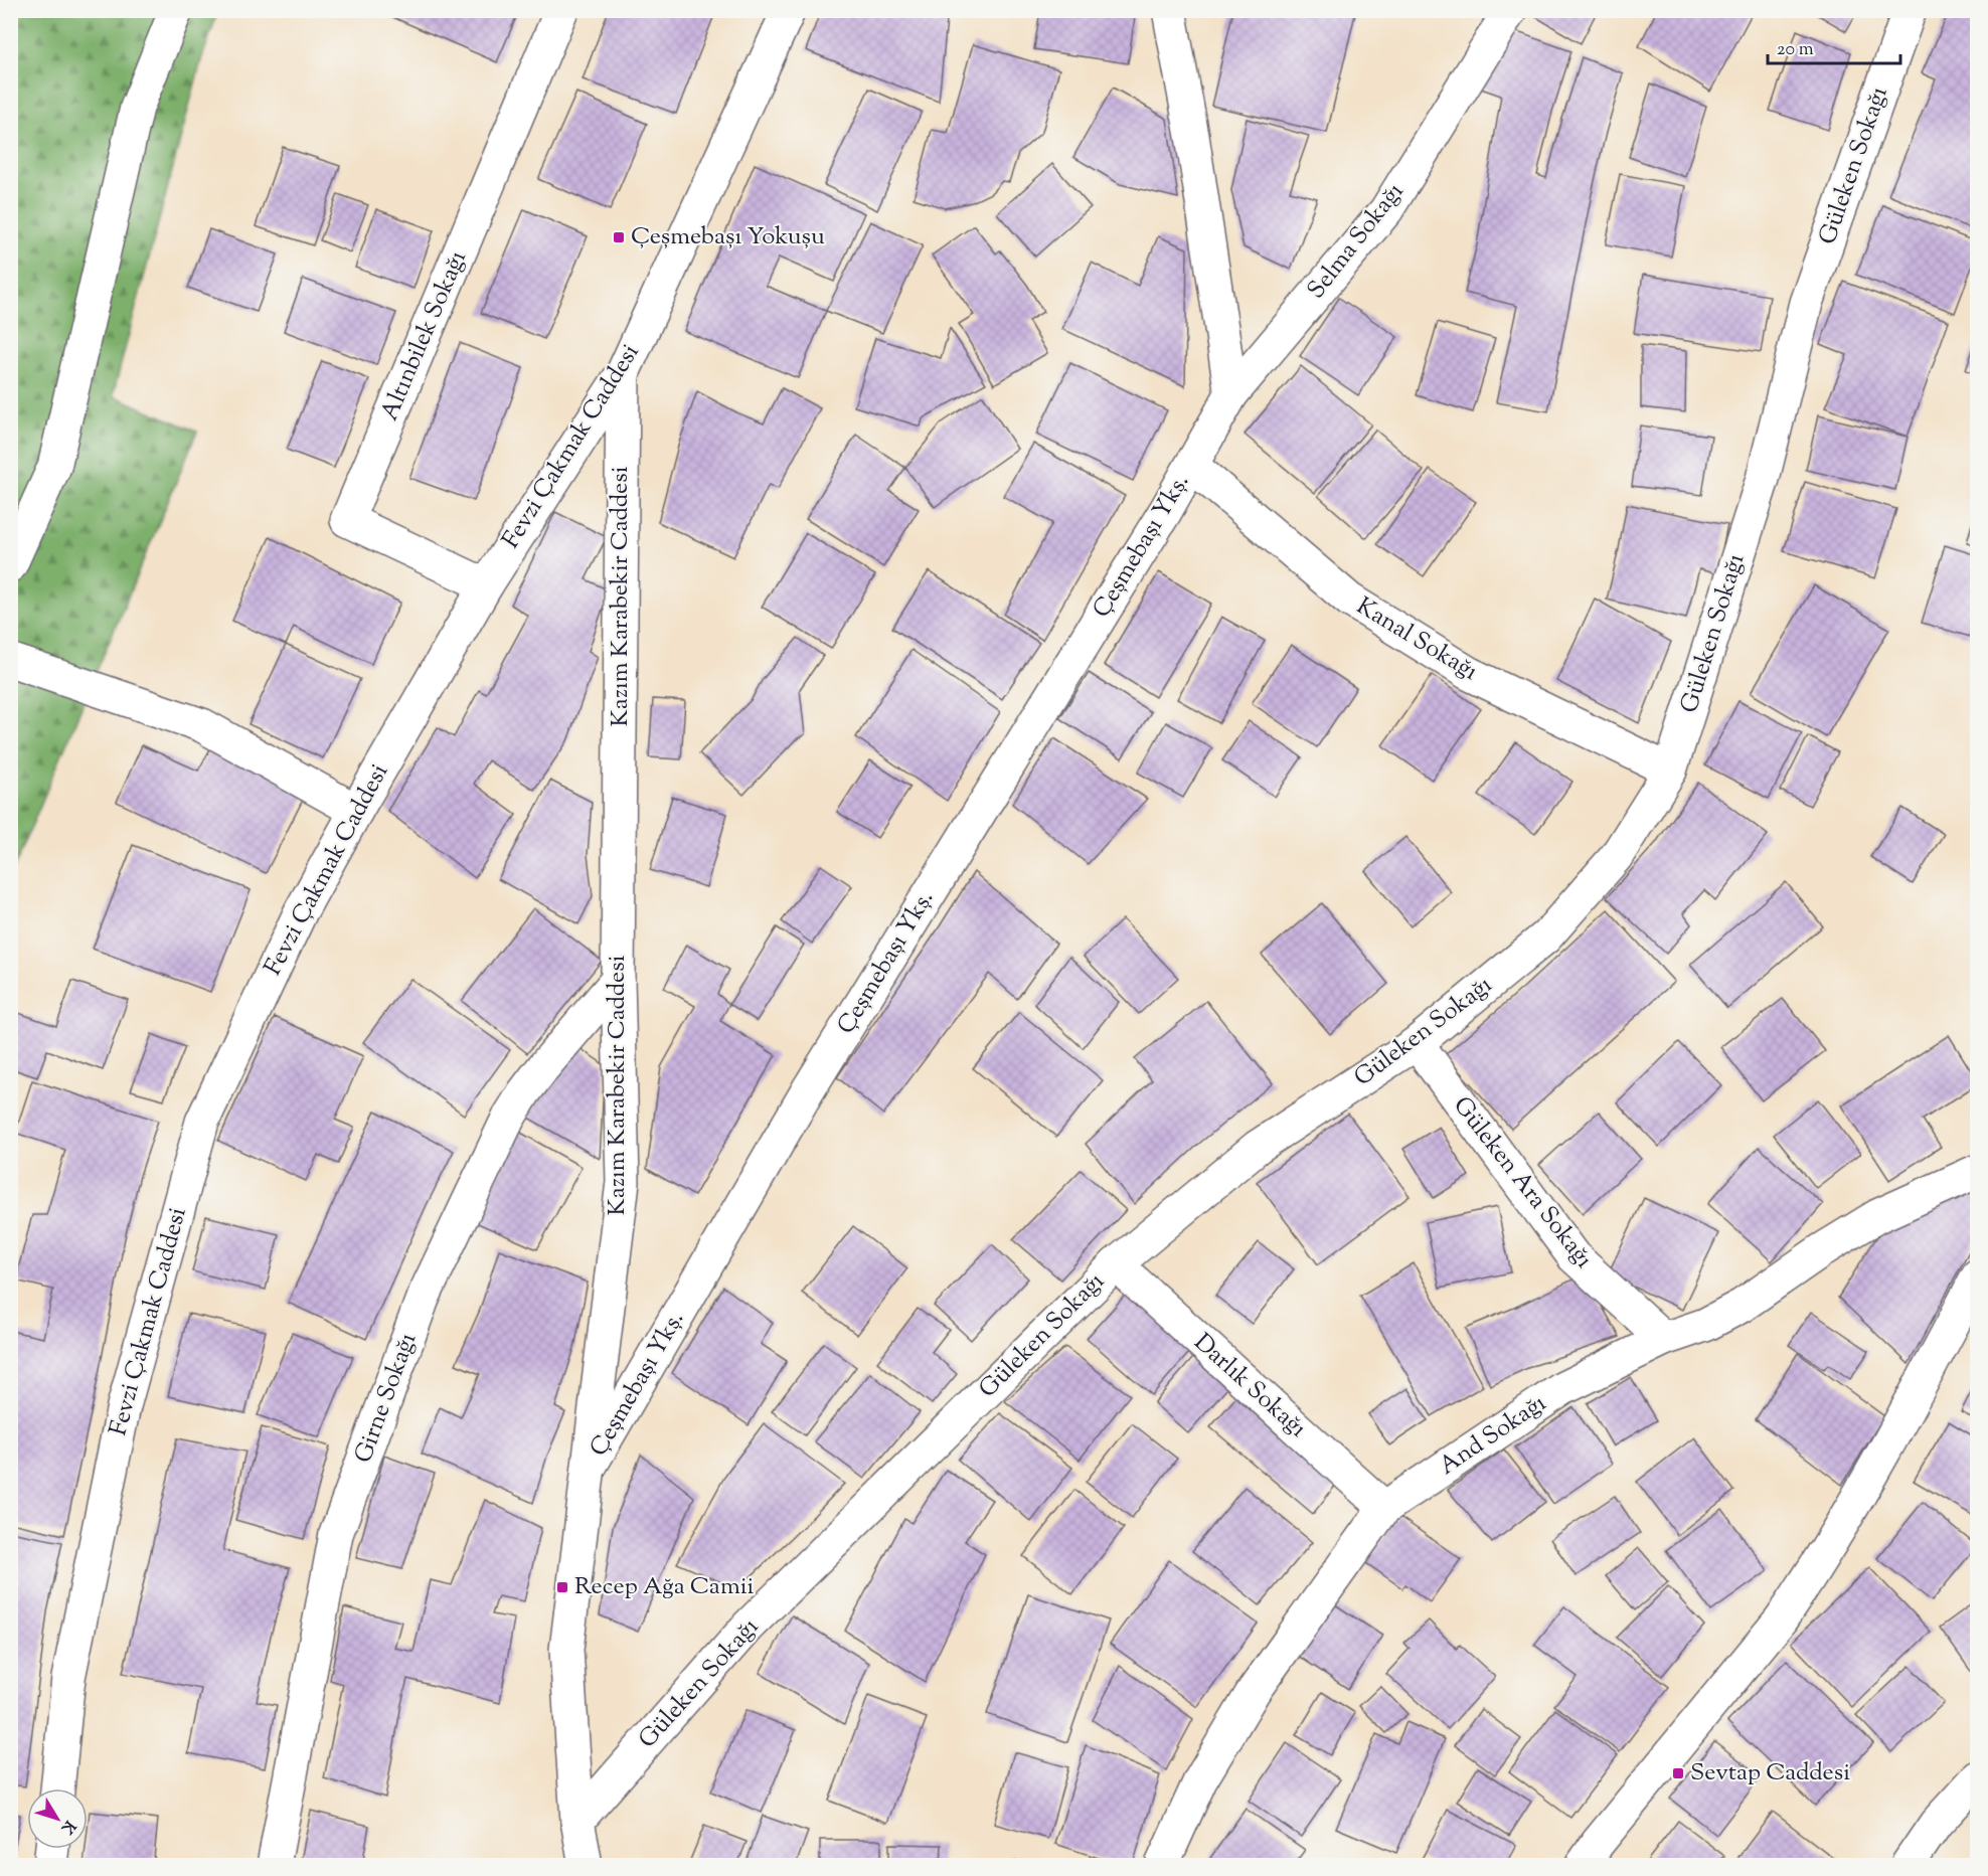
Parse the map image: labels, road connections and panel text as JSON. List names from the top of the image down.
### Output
{
  "streets": {
    "street": [
      "Güleken Sokağı",
      "Selma Sokağı",
      "Altınbilek Sokağı",
      "Fevzi Çakmak Caddesi",
      "Çeşmebaşı Ykş.",
      "Kazım Karabekir Caddesi",
      "Kanal Sokağı",
      "Güleken Ara Sokağı",
      "Darlık Sokağı",
      "Girne Sokağı",
      "And Sokağı"
    ]
  },
  "crossings": [
    ["Güleken Sokağı", "Kazım Karabekir Caddesi"],
    ["Güleken Sokağı", "Kanal Sokağı"],
    ["Güleken Sokağı", "Güleken Ara Sokağı"],
    ["Güleken Sokağı", "Darlık Sokağı"],
    ["Selma Sokağı", "Çeşmebaşı Ykş."],
    ["Selma Sokağı", "Kanal Sokağı"],
    ["Altınbilek Sokağı", "Fevzi Çakmak Caddesi"],
    ["Fevzi Çakmak Caddesi", "Kazım Karabekir Caddesi"],
    ["Çeşmebaşı Ykş.", "Kazım Karabekir Caddesi"],
    ["Çeşmebaşı Ykş.", "Kanal Sokağı"],
    ["Kazım Karabekir Caddesi", "Girne Sokağı"],
    ["Güleken Ara Sokağı", "And Sokağı"],
    ["Darlık Sokağı", "And Sokağı"]
  ],
  "places": {
    "transit": ["Çeşmebaşı Yokuşu", "Recep Ağa Camii", "Sevtap Caddesi"]
  },
  "scale_bar": "20 m",
  "north": "bottom right"
}
